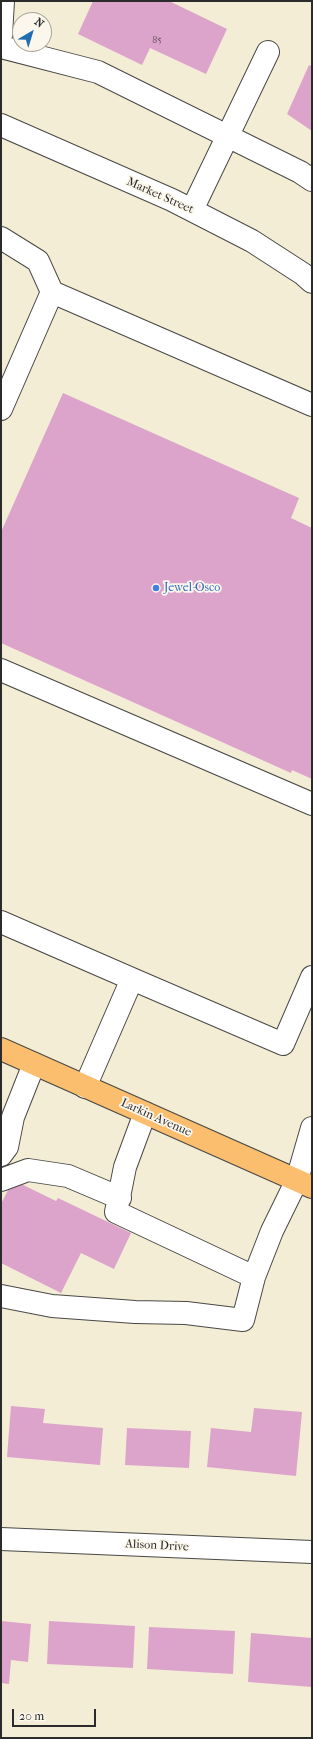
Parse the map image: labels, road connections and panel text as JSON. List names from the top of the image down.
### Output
{
  "streets": {
    "main road": ["Larkin Avenue"],
    "street": ["Market Street", "Alison Drive"]
  },
  "places": ["Jewel-Osco"],
  "house_numbers": ["85"],
  "scale_bar": "20 m",
  "north": "top right"
}
